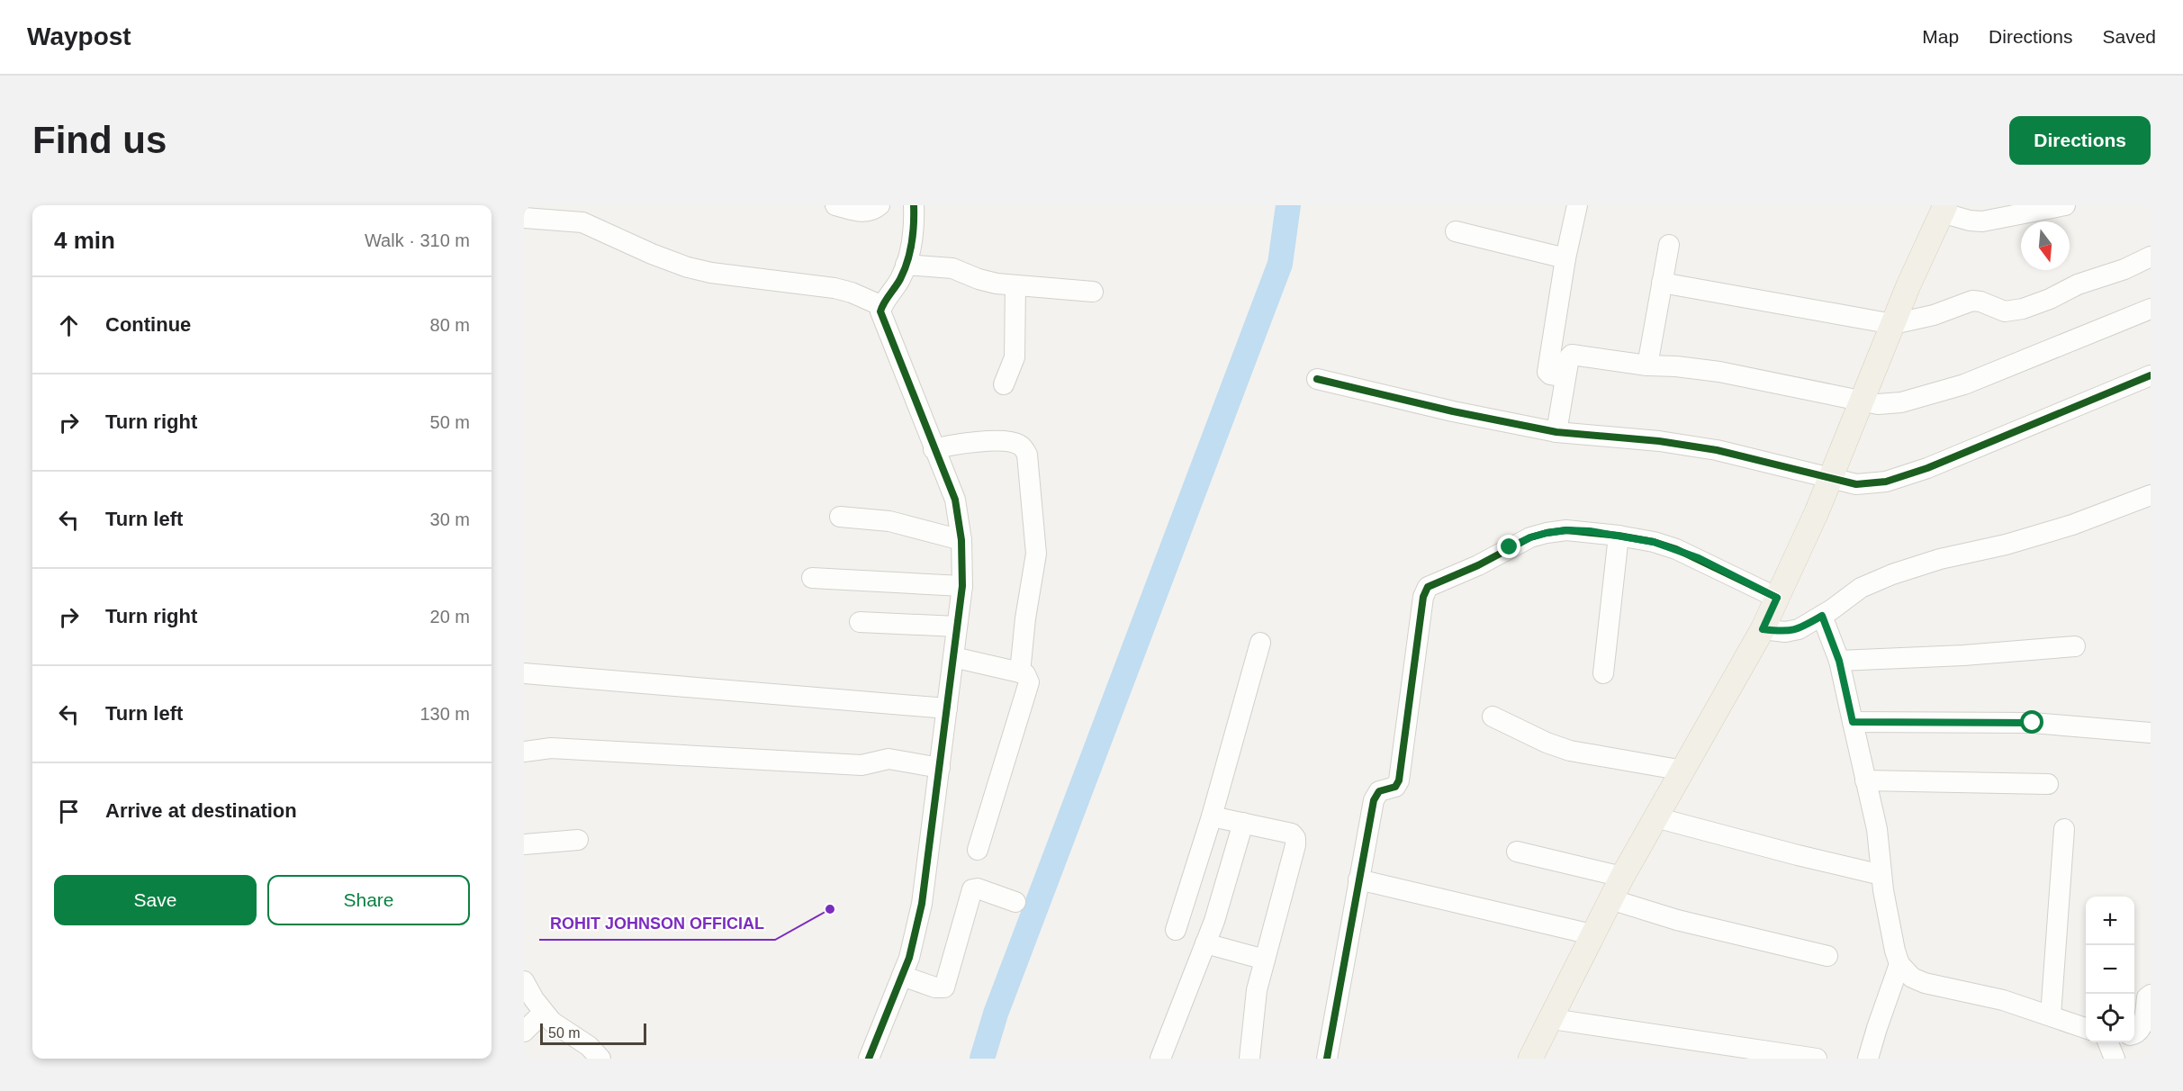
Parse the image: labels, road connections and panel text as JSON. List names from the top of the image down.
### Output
{
  "places": ["ROHIT JOHNSON OFFICIAL"],
  "scale_bar": "50 m",
  "north": "bottom",
  "page": {
    "header": "Waypost",
    "nav": ["Map", "Directions", "Saved"],
    "buttons": [
      "Directions",
      ["Save", "Share"]
    ],
    "title": "Find us",
    "heading": ["4 min", "Walk · 310 m"],
    "list": [
      ["Continue", "80 m"],
      ["Turn right", "50 m"],
      ["Turn left", "30 m"],
      ["Turn right", "20 m"],
      ["Turn left", "130 m"],
      "Arrive at destination"
    ],
    "map_buttons": ["+", "−"],
    "scale": "50 m"
  }
}
